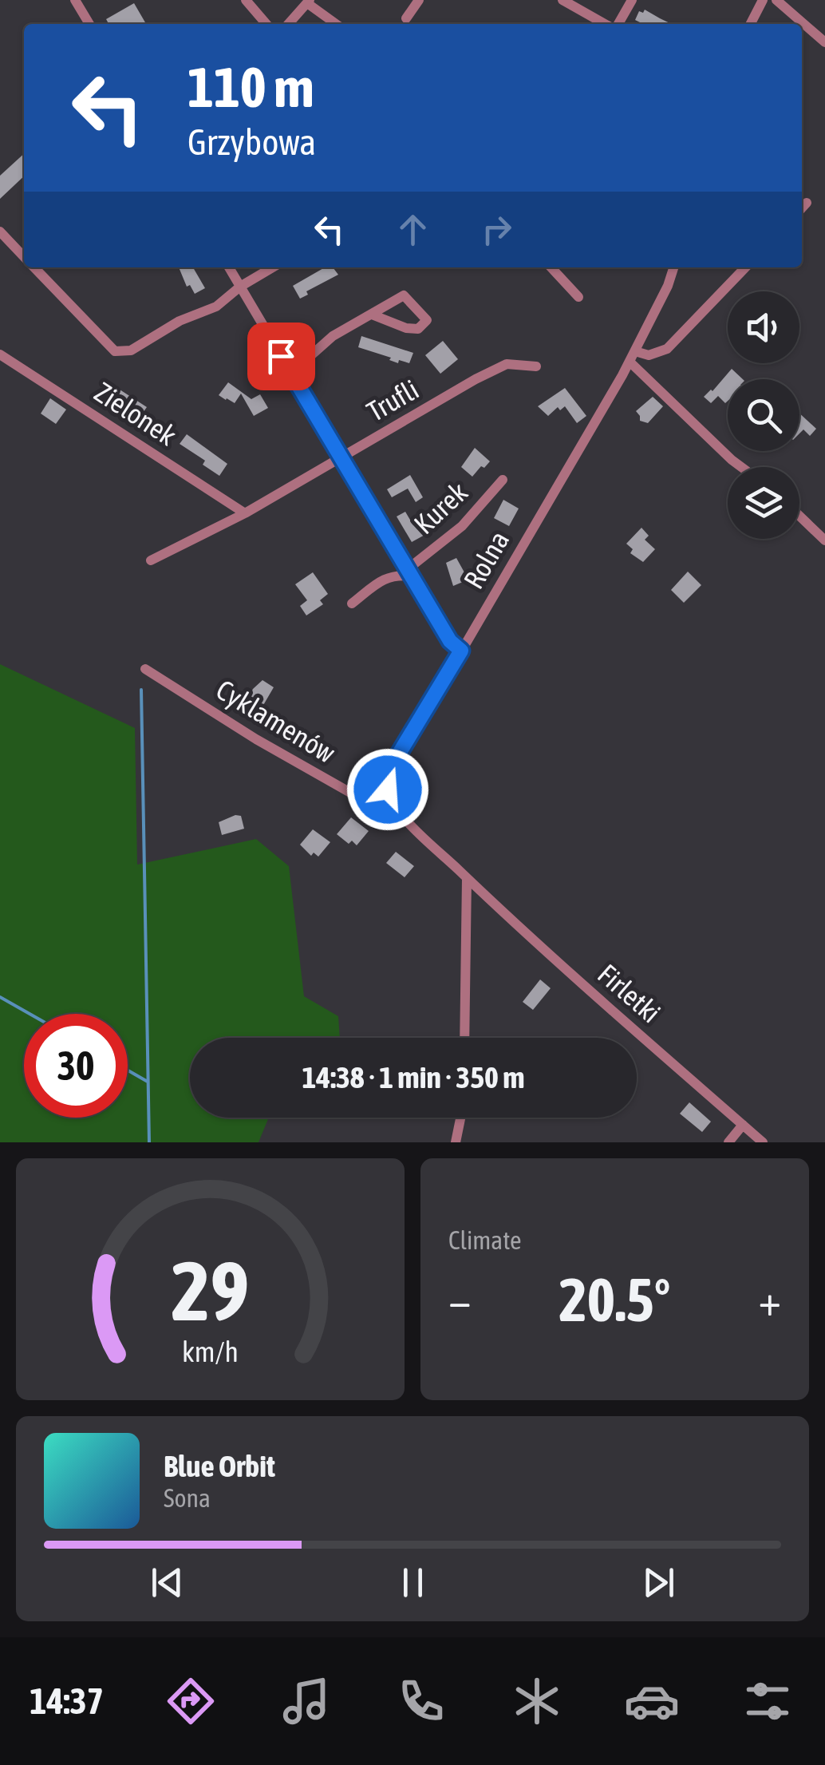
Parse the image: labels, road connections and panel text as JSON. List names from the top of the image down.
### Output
{
  "streets": {
    "street": [
      "Trufli",
      "Zielonek",
      "Kurek",
      "Rolna",
      "Cyklamenów",
      "Firletki"
    ]
  },
  "crossings": [
    ["Trufli", "Zielonek"],
    ["Rolna", "Cyklamenów"]
  ],
  "page": {
    "turn": ["110 m", "Grzybowa"],
    "limit": "30",
    "trip": "14:38 · 1 min · 350 m",
    "tile": "Climate",
    "heat": ["−", "20.5°", "+"],
    "song": ["Blue Orbit", "Sona"],
    "tabs": "14:37",
    "gauge": ["29", "km/h"]
  }
}
